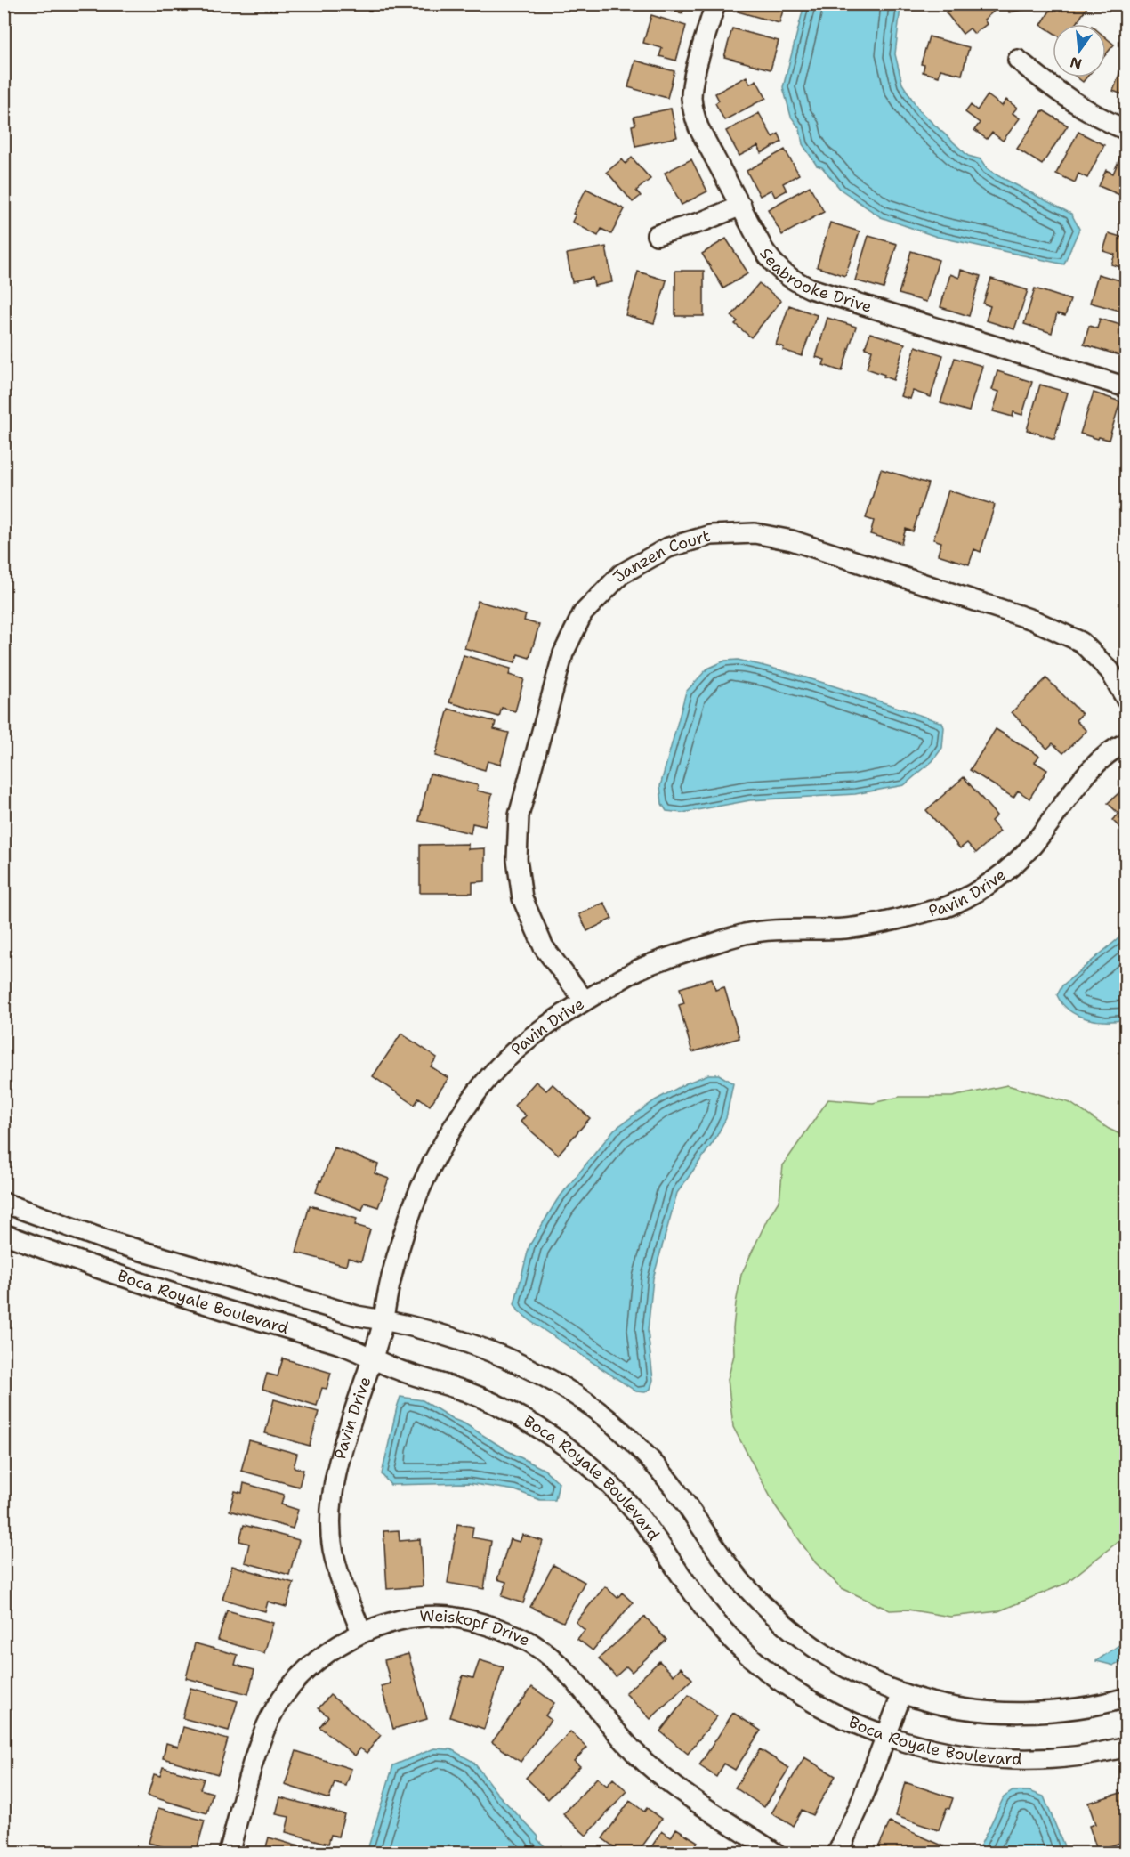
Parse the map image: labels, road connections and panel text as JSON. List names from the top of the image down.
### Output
{
  "streets": {
    "street": [
      "Seabrooke Drive",
      "Janzen Court",
      "Pavin Drive",
      "Boca Royale Boulevard",
      "Weiskopf Drive"
    ]
  },
  "crossings": [
    ["Janzen Court", "Pavin Drive"],
    ["Pavin Drive", "Boca Royale Boulevard"],
    ["Pavin Drive", "Weiskopf Drive"]
  ],
  "north": "bottom"
}
